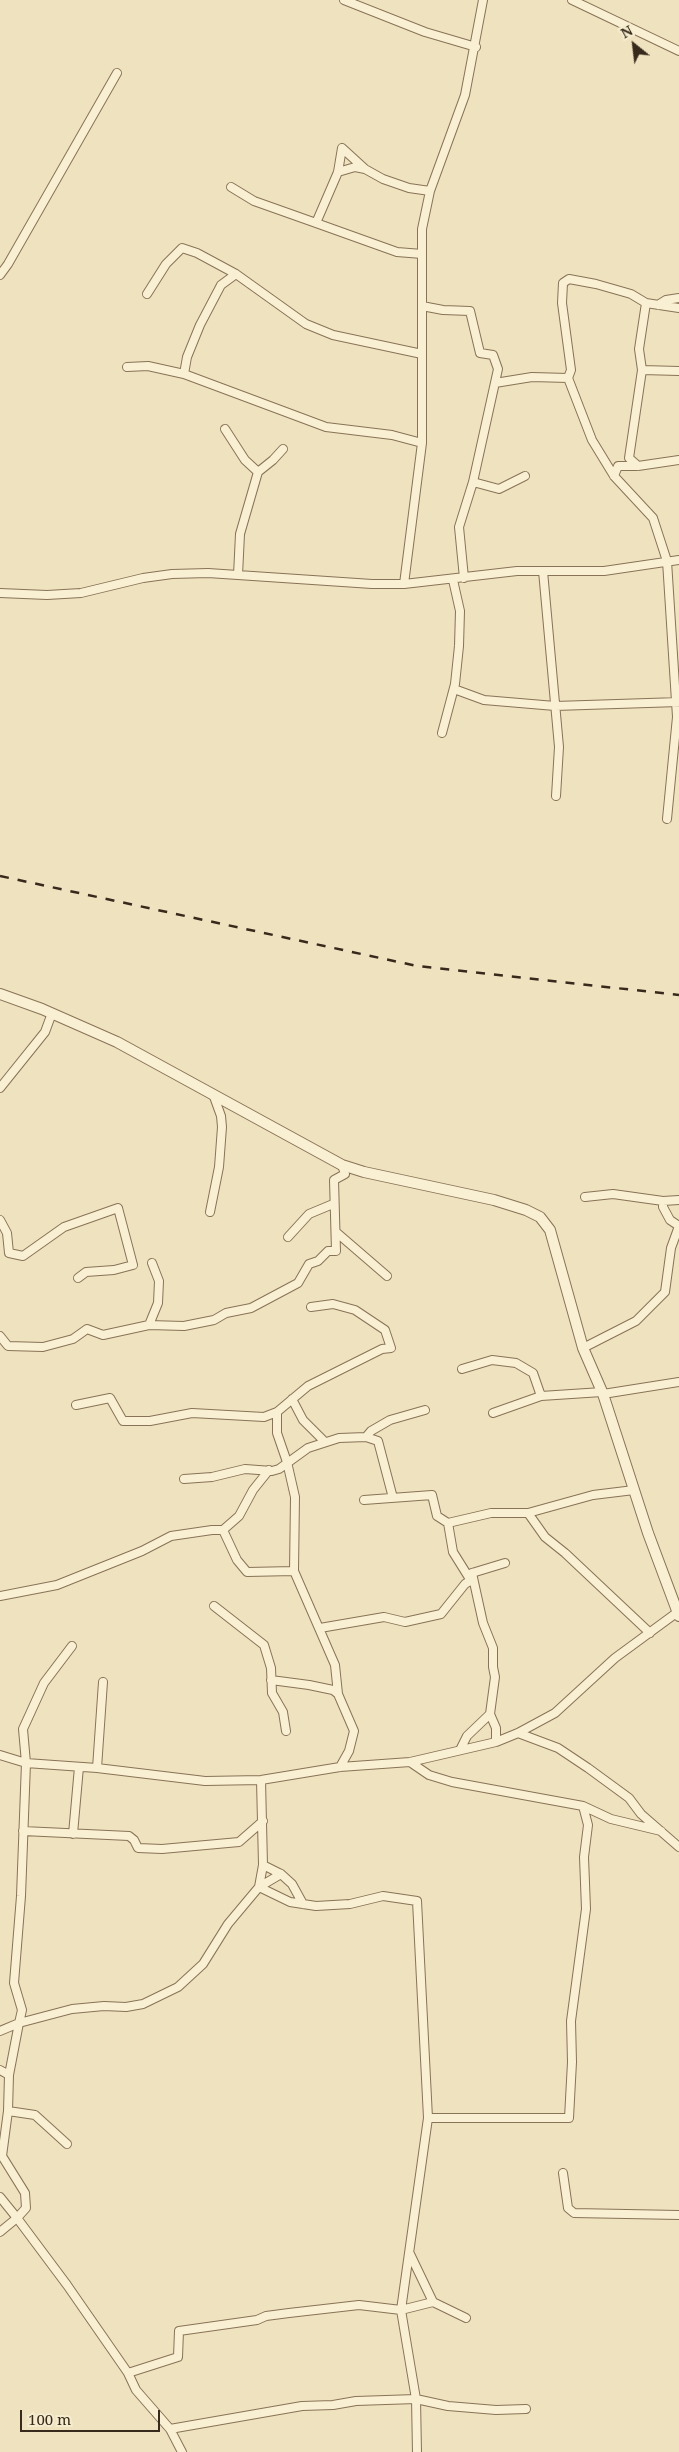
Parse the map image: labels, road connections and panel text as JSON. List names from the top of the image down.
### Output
{
  "scale_bar": "100 m",
  "north": "top left"
}
